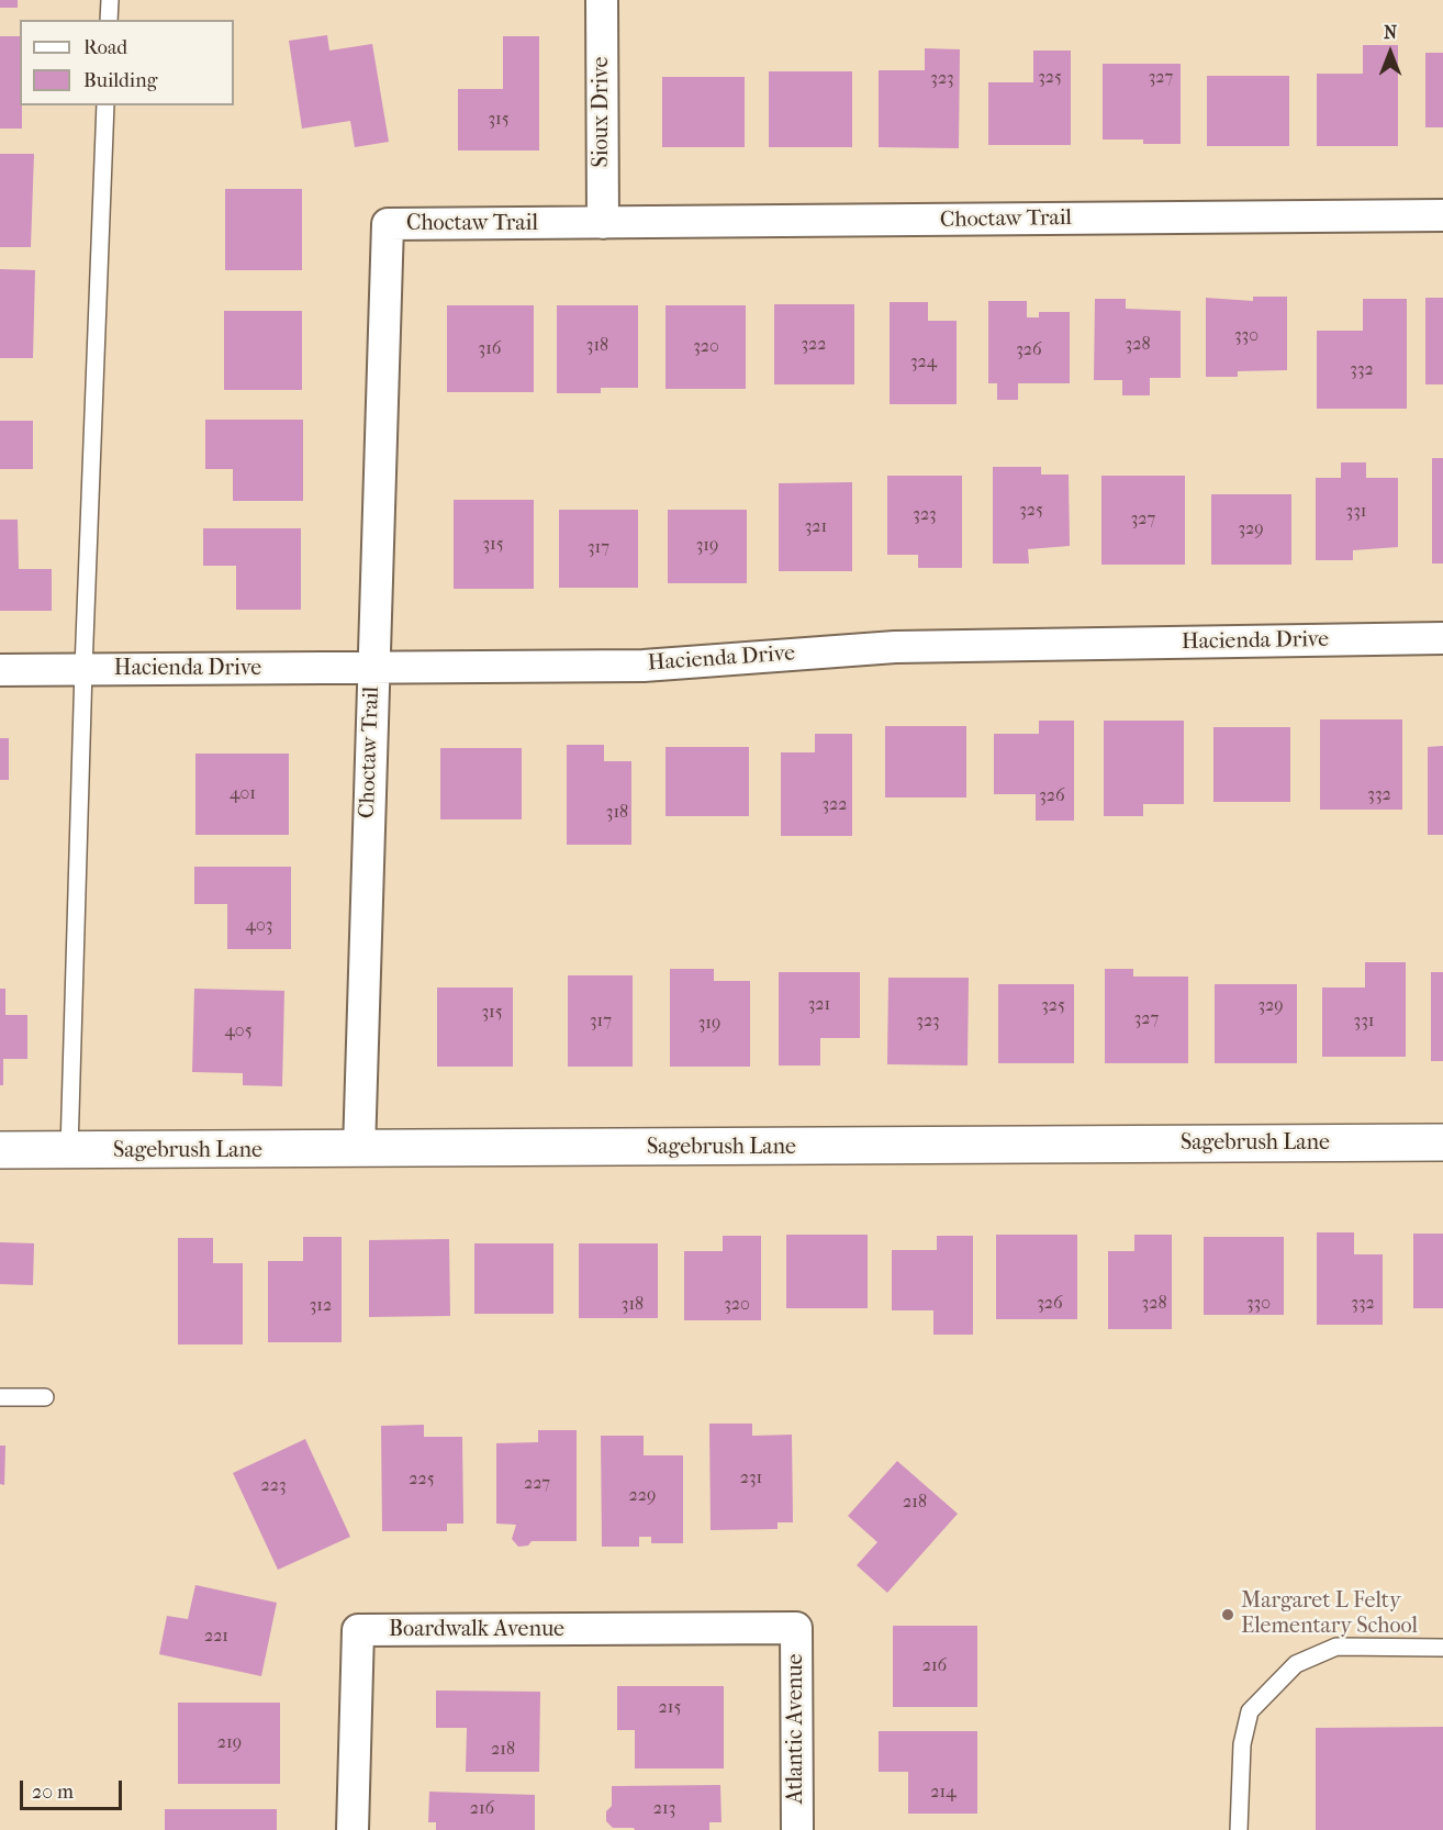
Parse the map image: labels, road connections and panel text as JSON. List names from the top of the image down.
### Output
{
  "streets": {
    "street": [
      "Sioux Drive",
      "Choctaw Trail",
      "Hacienda Drive",
      "Sagebrush Lane",
      "Boardwalk Avenue",
      "Atlantic Avenue"
    ]
  },
  "crossings": [
    ["Sioux Drive", "Choctaw Trail"],
    ["Choctaw Trail", "Hacienda Drive"],
    ["Choctaw Trail", "Sagebrush Lane"],
    ["Boardwalk Avenue", "Atlantic Avenue"]
  ],
  "places": ["Margaret L Felty Elementary School"],
  "house_numbers": [
    "325",
    "327",
    "323",
    "315",
    "330",
    "322",
    "328",
    "318",
    "320",
    "316",
    "326",
    "324",
    "332",
    "325",
    "331",
    "323",
    "327",
    "321",
    "329",
    "315",
    "319",
    "317",
    "401",
    "332",
    "326",
    "322",
    "318",
    "403",
    "321",
    "325",
    "329",
    "315",
    "327",
    "317",
    "323",
    "331",
    "319",
    "405",
    "326",
    "328",
    "330",
    "332",
    "318",
    "320",
    "312",
    "231",
    "225",
    "227",
    "223",
    "229",
    "218",
    "221",
    "216",
    "215",
    "219",
    "218",
    "214",
    "216",
    "213"
  ],
  "legend": ["Road", "Building"],
  "scale_bar": "20 m",
  "north": "top"
}
